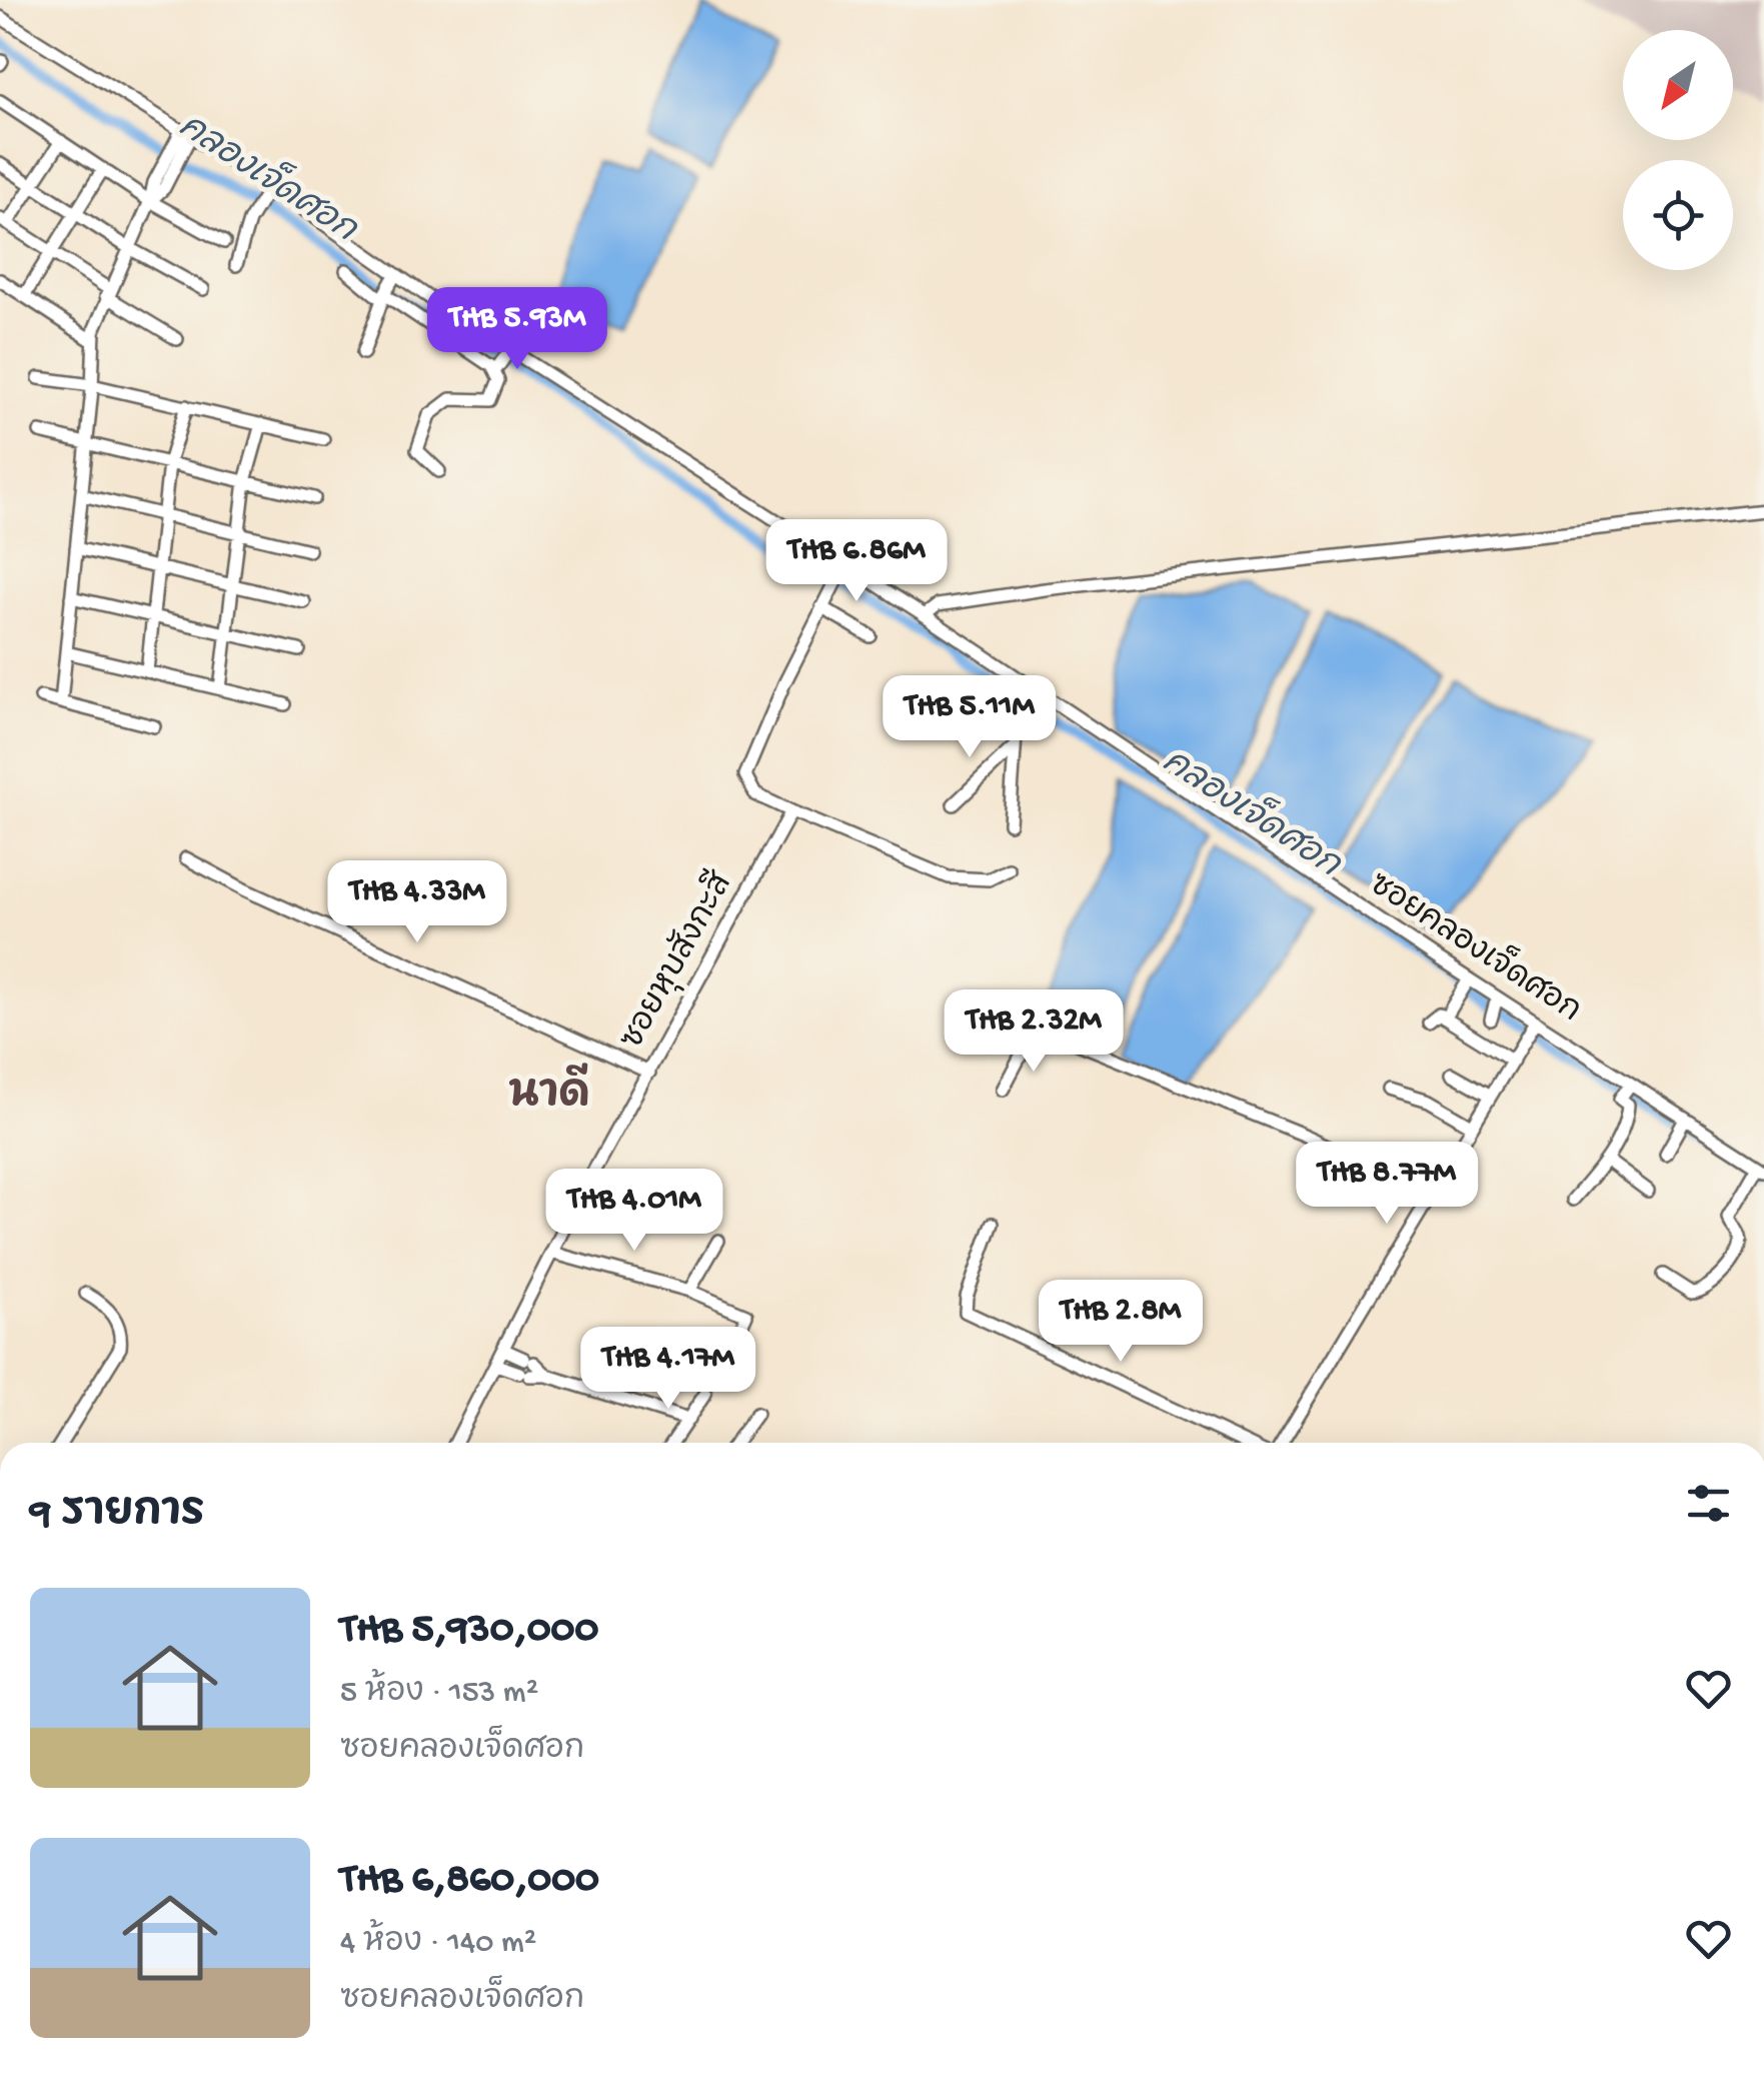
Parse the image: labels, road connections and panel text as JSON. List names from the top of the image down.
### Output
{
  "streets": {
    "street": ["ซอยคลองเจ็ดศอก", "ซอยหุบสังกะสี"]
  },
  "districts": ["นาดี"],
  "water": ["คลองเจ็ดศอก"],
  "north": "bottom left",
  "page": {
    "price": [
      "THB 5.93M",
      "THB 6.86M",
      "THB 5.11M",
      "THB 4.33M",
      "THB 2.32M",
      "THB 8.77M",
      "THB 4.01M",
      "THB 2.8M",
      "THB 4.17M"
    ],
    "heading": "9 รายการ",
    "list": [
      {
        "name": "THB 5,930,000",
        "note": "5 ห้อง · 153 m² · ซอยคลองเจ็ดศอก"
      },
      {
        "name": "THB 6,860,000",
        "note": "4 ห้อง · 140 m² · ซอยคลองเจ็ดศอก"
      }
    ]
  }
}
